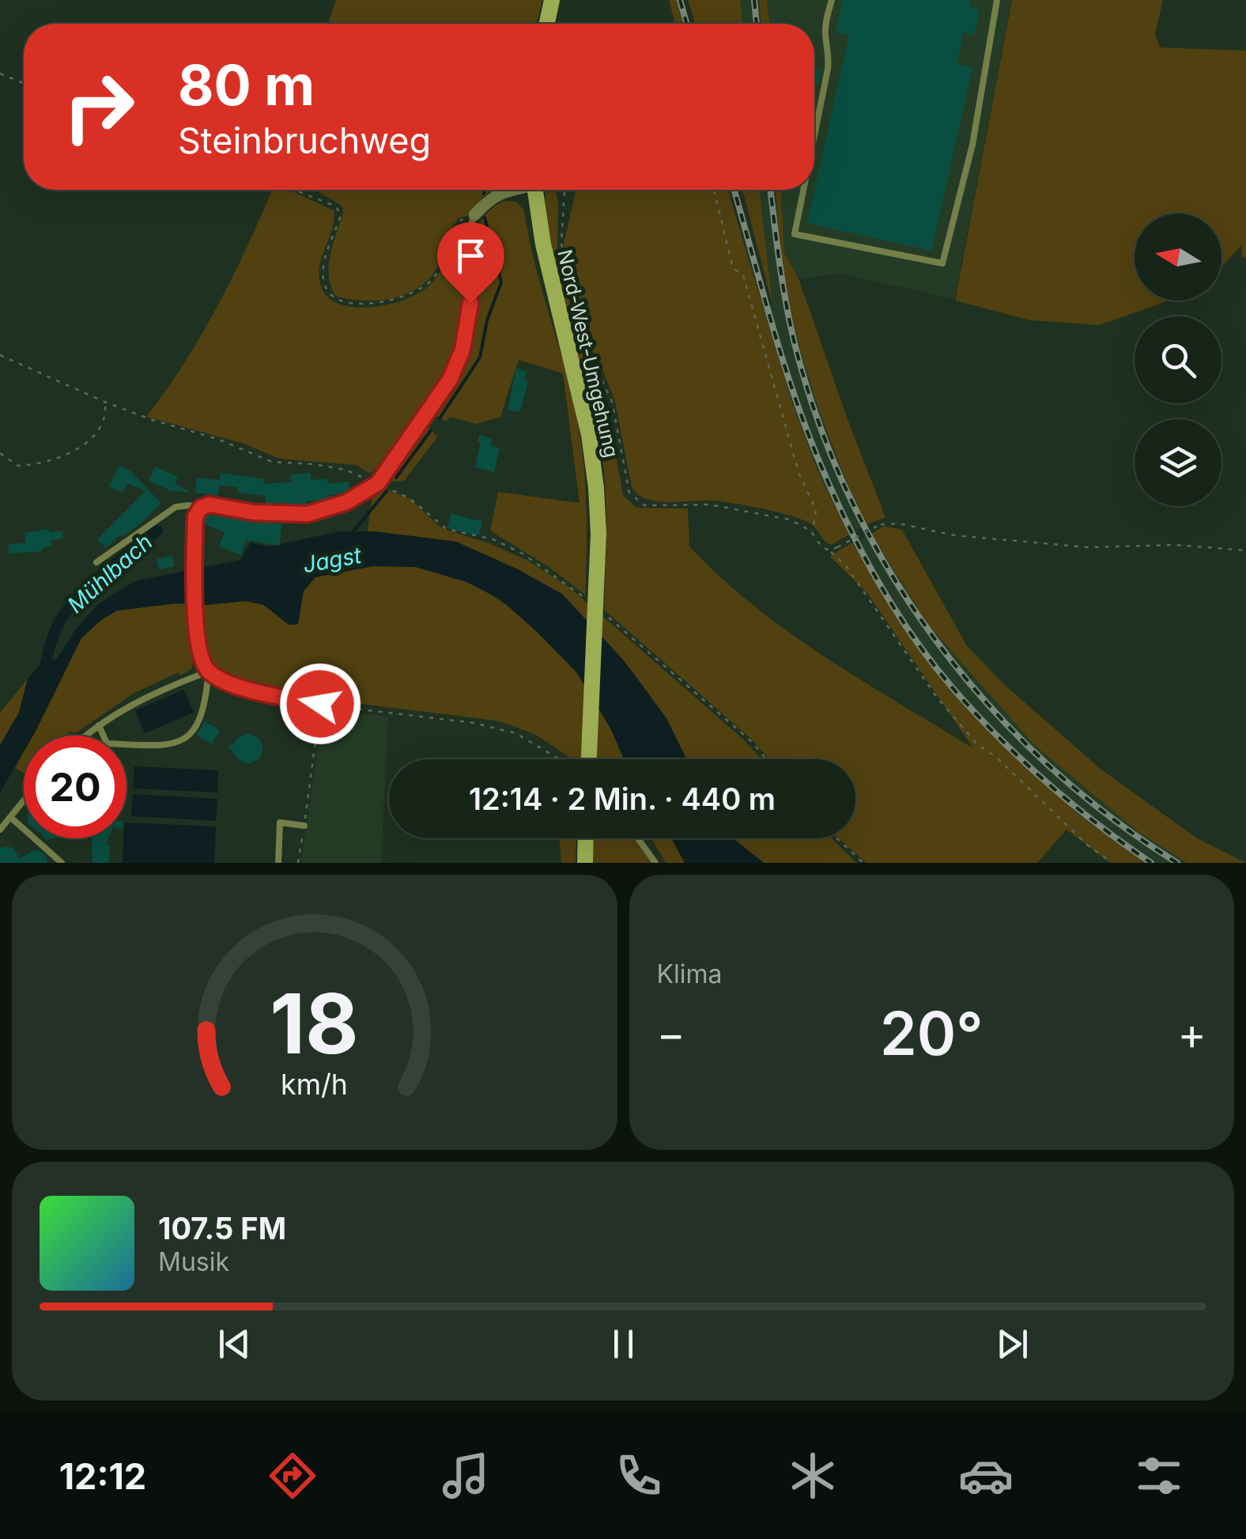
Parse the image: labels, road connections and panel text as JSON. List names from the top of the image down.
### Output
{
  "streets": {
    "main road": ["Nord-West-Umgehung"]
  },
  "water": ["Jagst", "Mühlbach"],
  "north": "left",
  "page": {
    "turn": ["80 m", "Steinbruchweg"],
    "limit": "20",
    "trip": "12:14 · 2 Min. · 440 m",
    "tile": "Klima",
    "heat": ["−", "20°", "+"],
    "song": ["107.5 FM", "Musik"],
    "tabs": "12:12",
    "gauge": ["18", "km/h"]
  }
}
